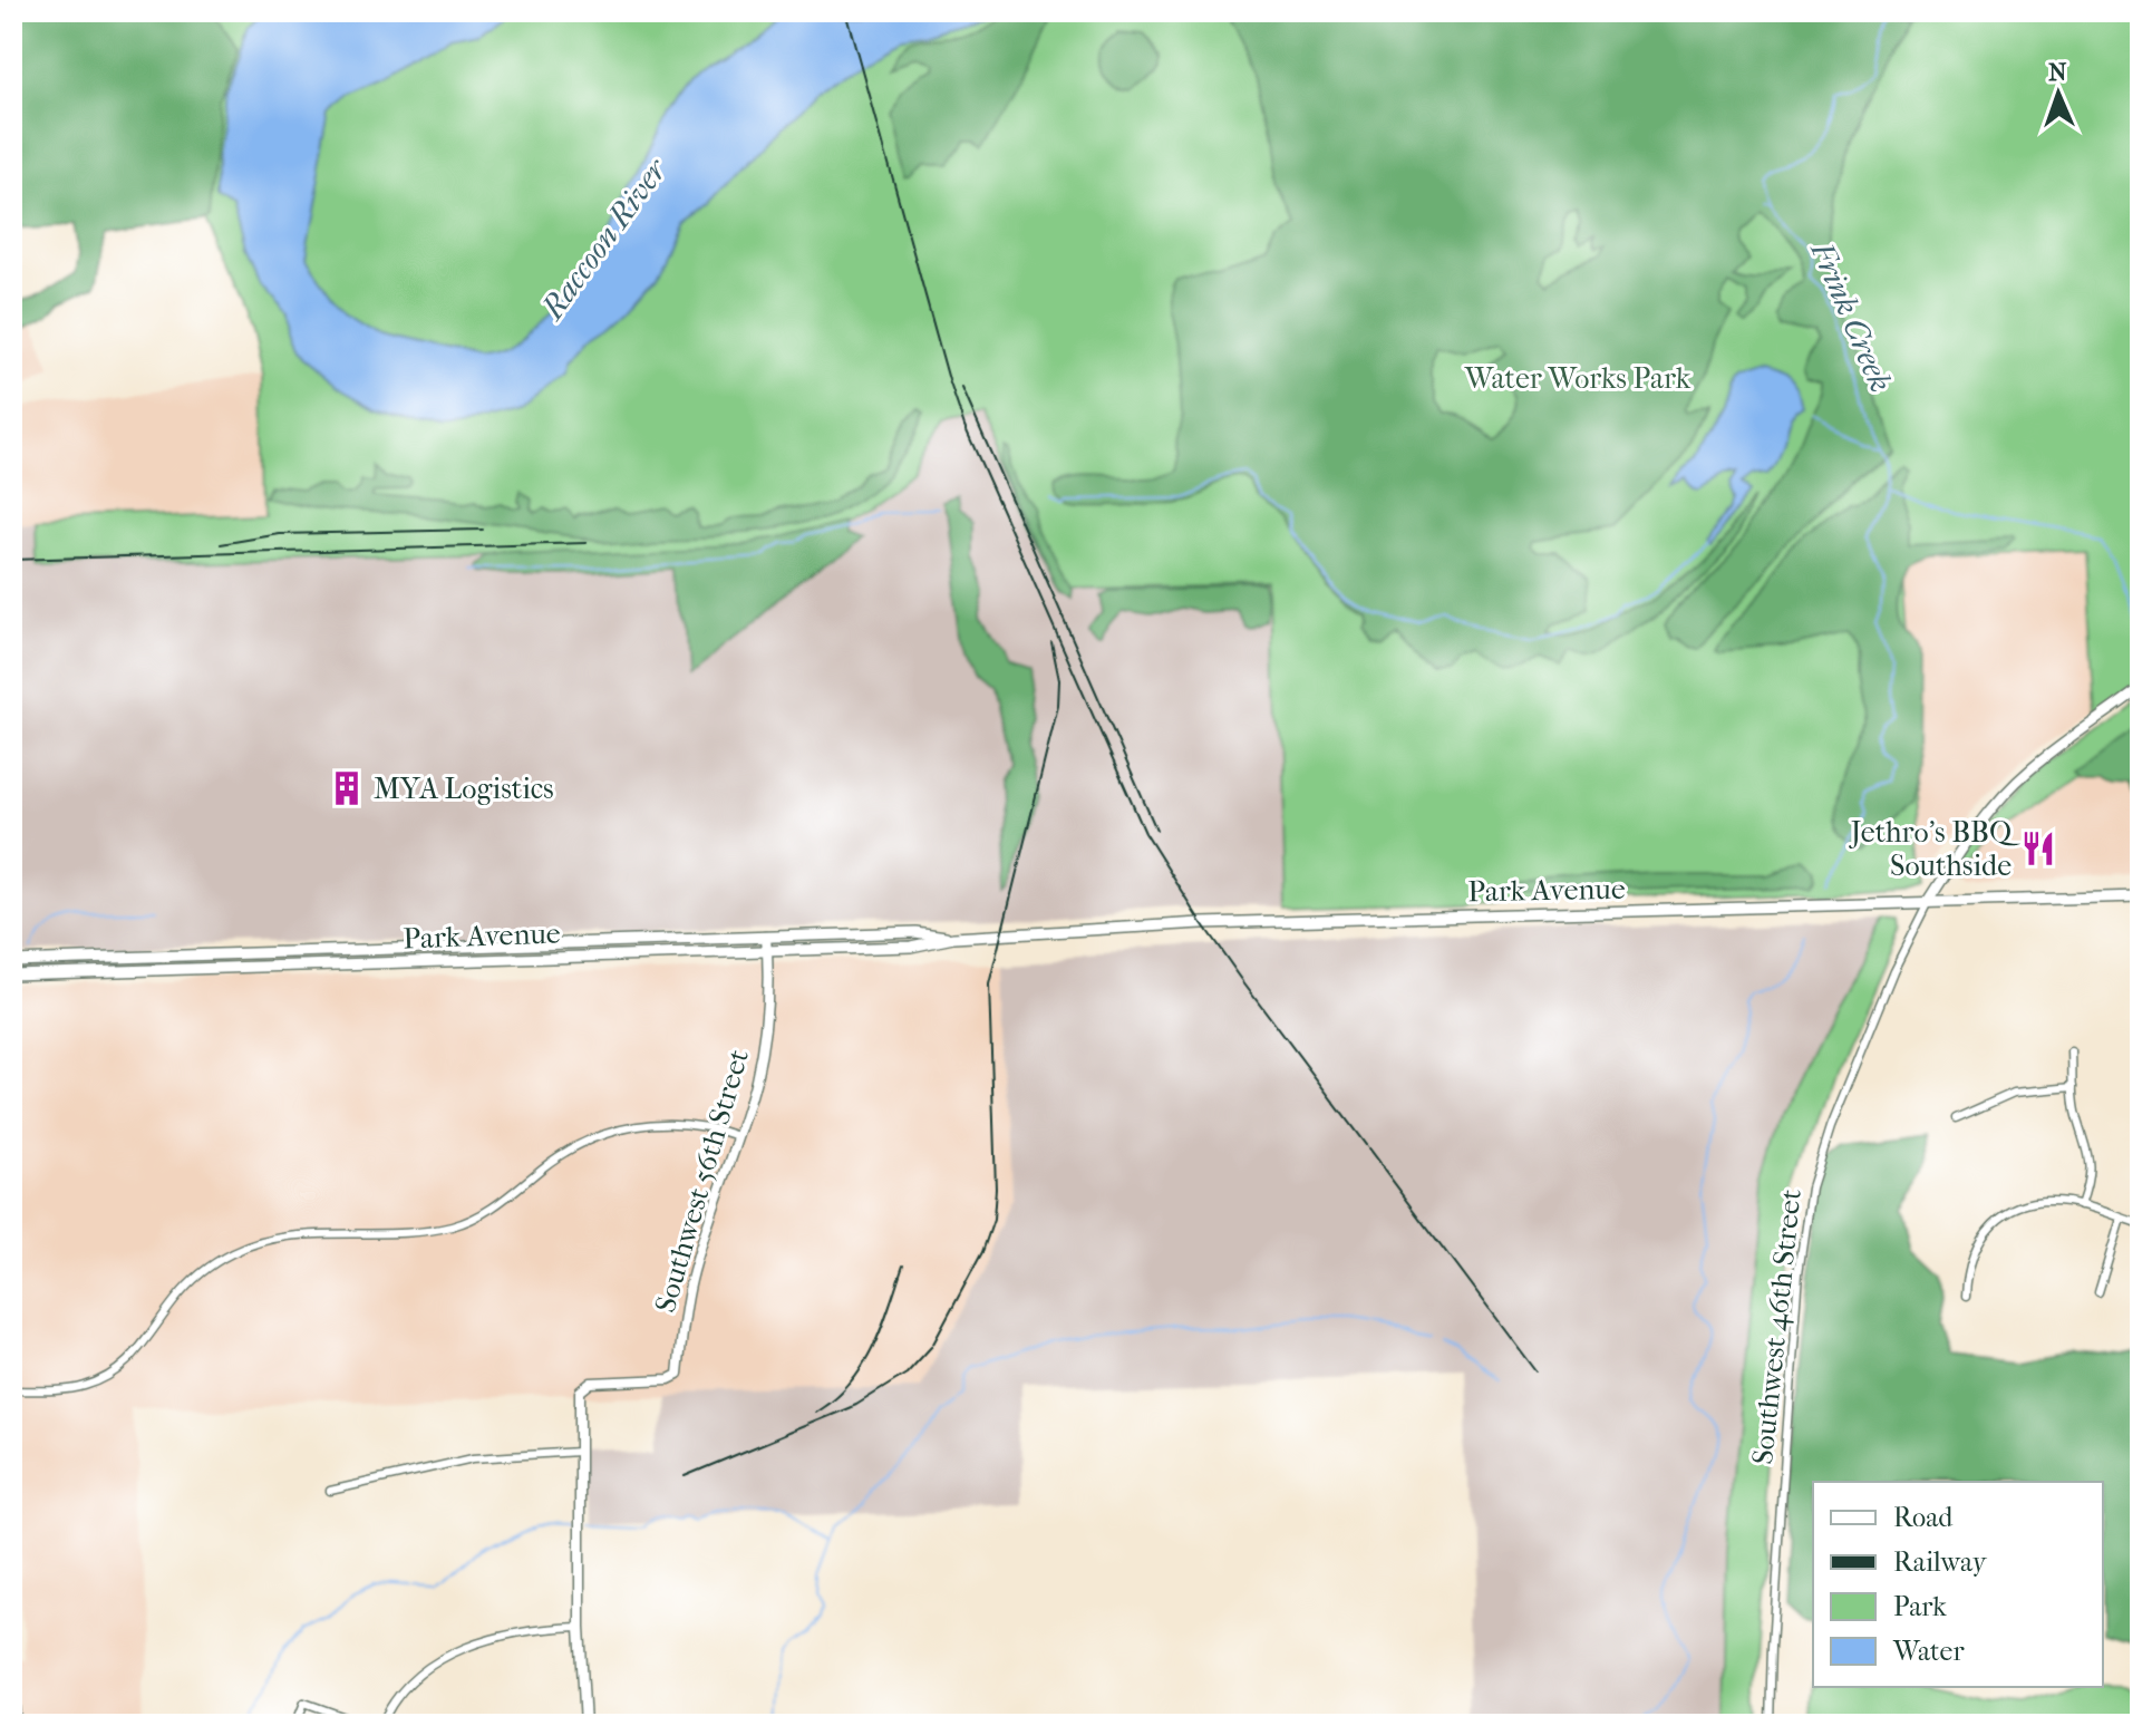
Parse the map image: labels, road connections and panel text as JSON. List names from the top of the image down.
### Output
{
  "streets": {
    "main road": ["Park Avenue"],
    "street": ["Southwest 56th Street", "Southwest 46th Street"]
  },
  "crossings": [
    ["Park Avenue", "Southwest 56th Street"],
    ["Park Avenue", "Southwest 46th Street"]
  ],
  "water": ["Raccoon River", "Frink Creek"],
  "parks": ["Water Works Park"],
  "places": {
    "building": ["MYA Logistics"],
    "restaurant": ["Jethro's BBQ Southside"]
  },
  "legend": [
    "Road",
    "Railway",
    "Park",
    "Water"
  ],
  "north": "top"
}
